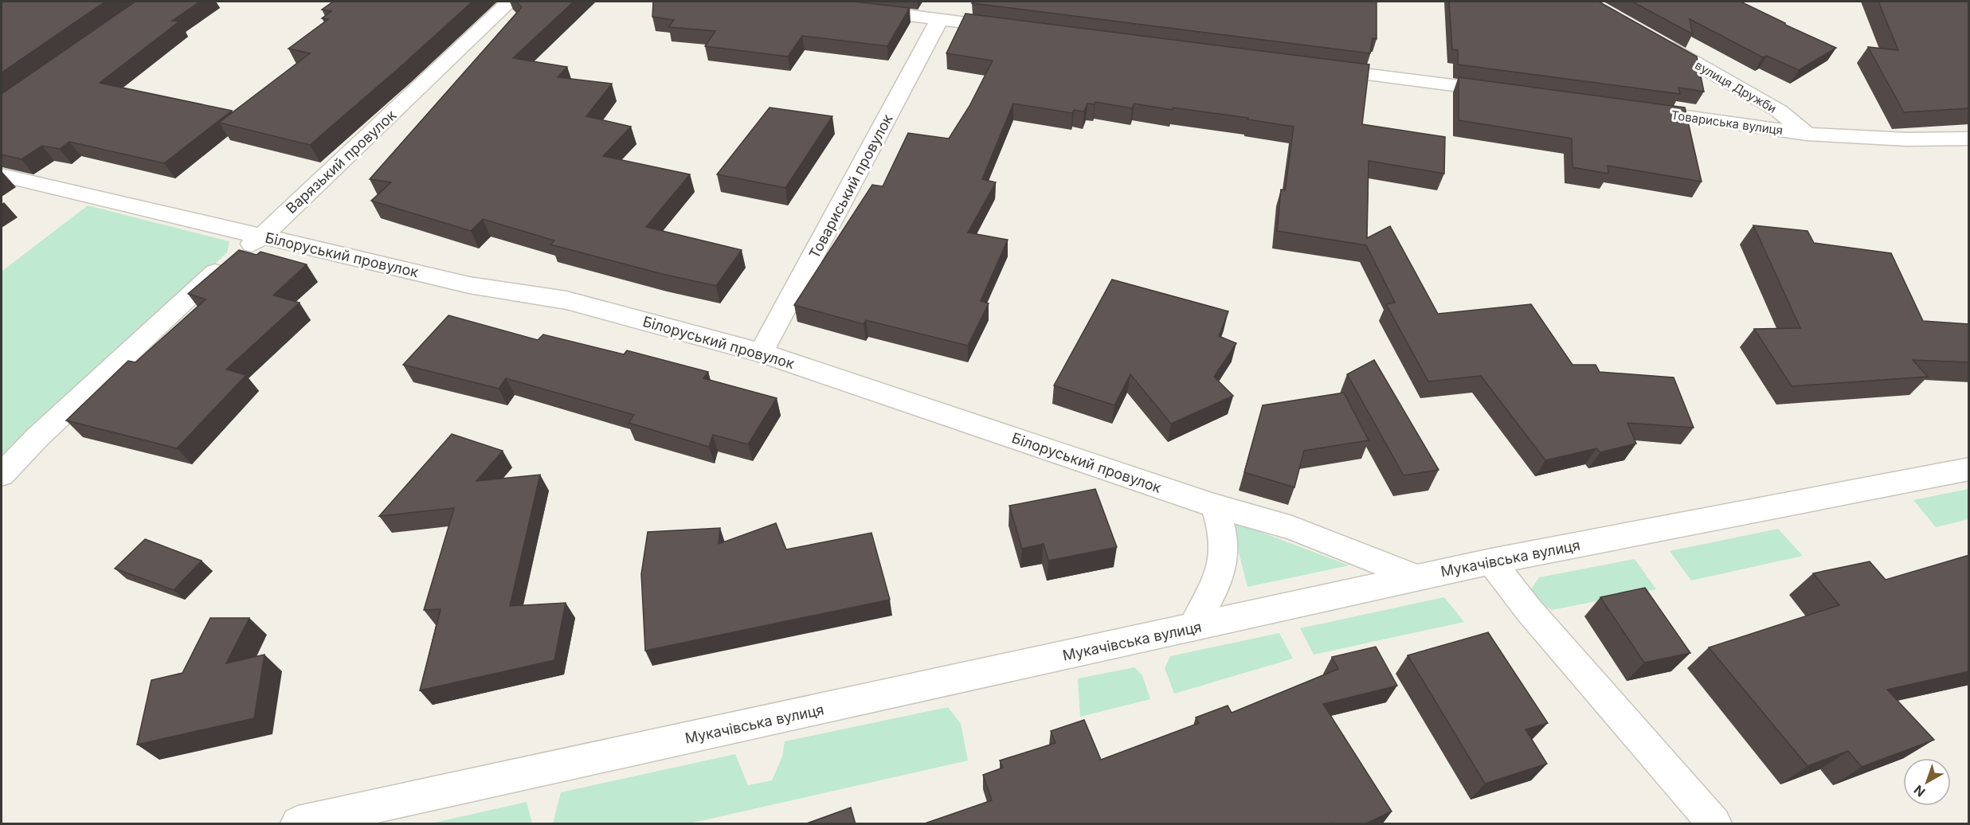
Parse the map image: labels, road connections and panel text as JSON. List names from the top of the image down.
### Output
{
  "streets": {
    "street": [
      "вулиця Дружби",
      "Товариська вулиця",
      "Варязький провулок",
      "Товариський провулок",
      "Білоруський провулок",
      "Мукачівська вулиця"
    ]
  },
  "crossings": [
    ["вулиця Дружби", "Товариська вулиця"],
    ["Варязький провулок", "Білоруський провулок"],
    ["Товариський провулок", "Білоруський провулок"],
    ["Білоруський провулок", "Мукачівська вулиця"]
  ],
  "north": "bottom left"
}
